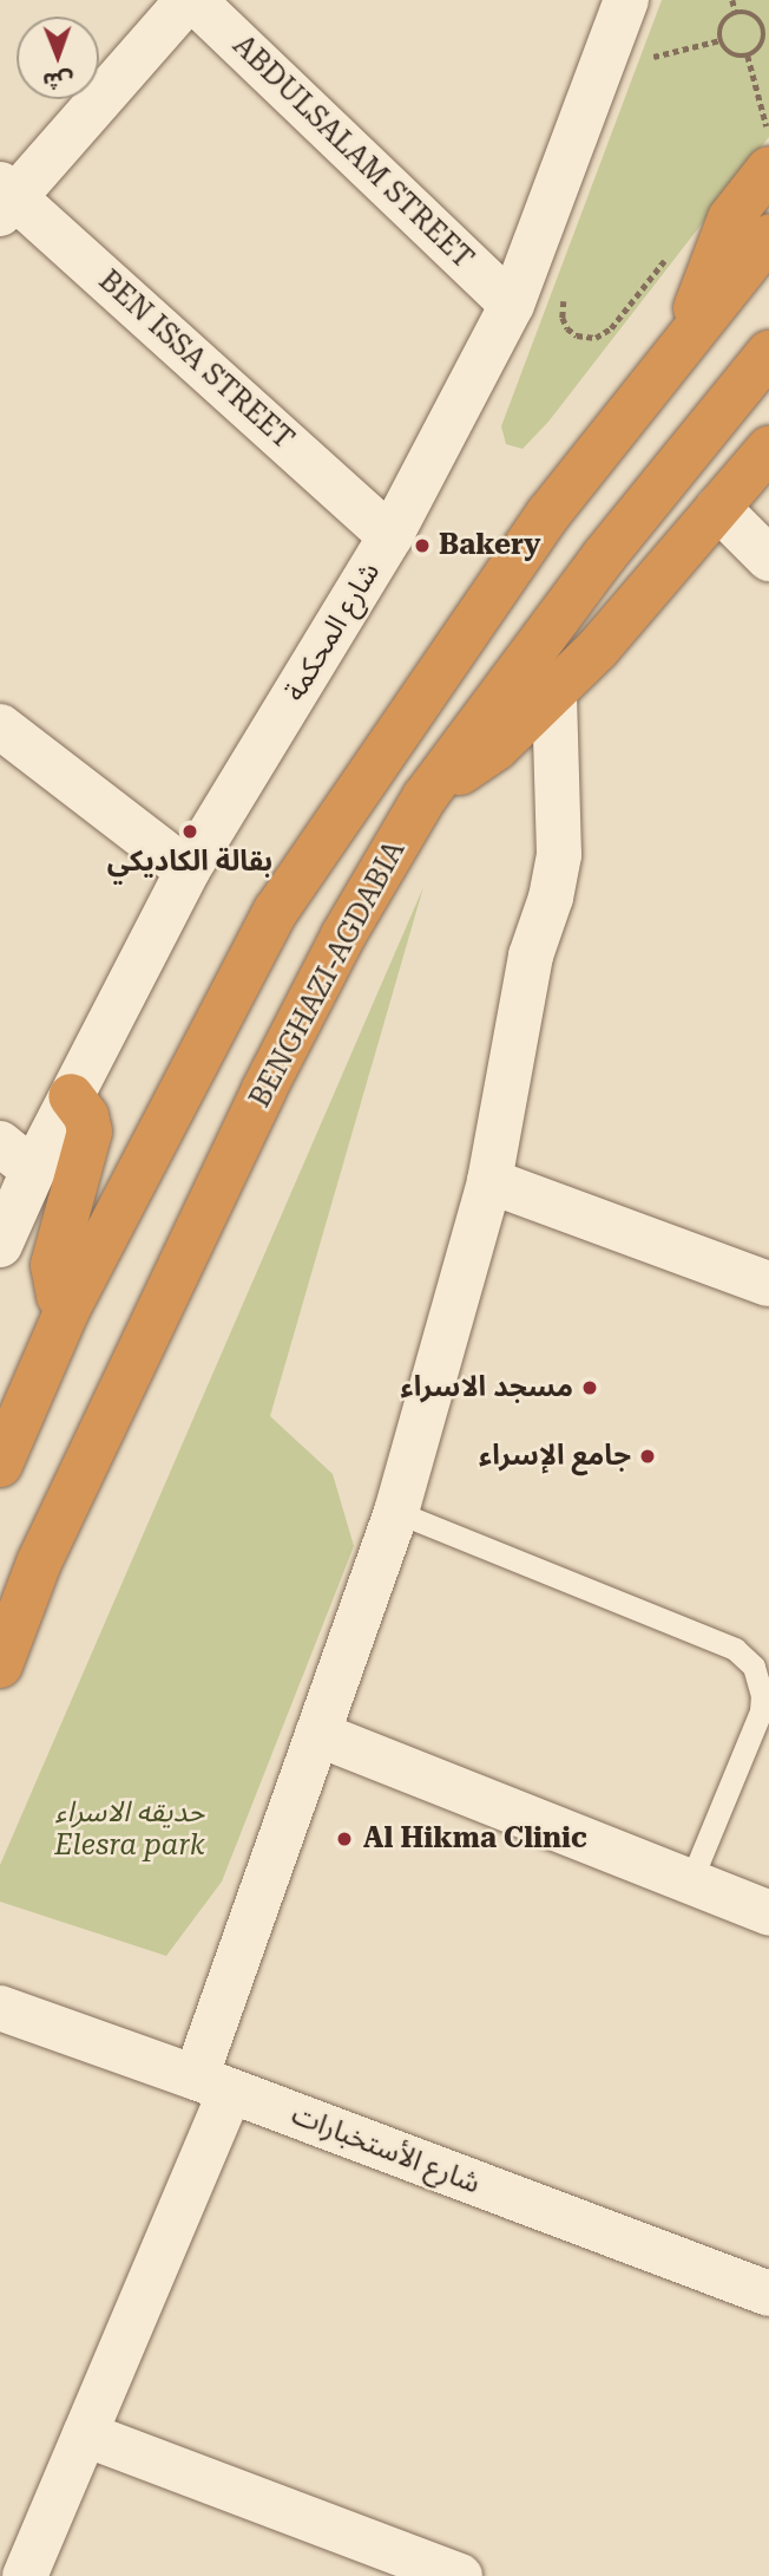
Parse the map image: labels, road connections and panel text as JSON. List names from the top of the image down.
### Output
{
  "streets": {
    "highway": ["BENGHAZI-AGDABIA"],
    "street": [
      "ABDULSALAM STREET",
      "BEN ISSA STREET",
      "شارع المحكمة",
      "شارع الأستخبارات"
    ]
  },
  "crossings": [
    ["ABDULSALAM STREET", "شارع المحكمة"],
    ["BEN ISSA STREET", "شارع المحكمة"]
  ],
  "parks": ["حديقه الاسراء Elesra park"],
  "places": [
    "Bakery",
    "بقالة الكاديكي",
    "مسجد الاسراء",
    "جامع الإسراء",
    "Al Hikma Clinic"
  ],
  "north": "bottom"
}
